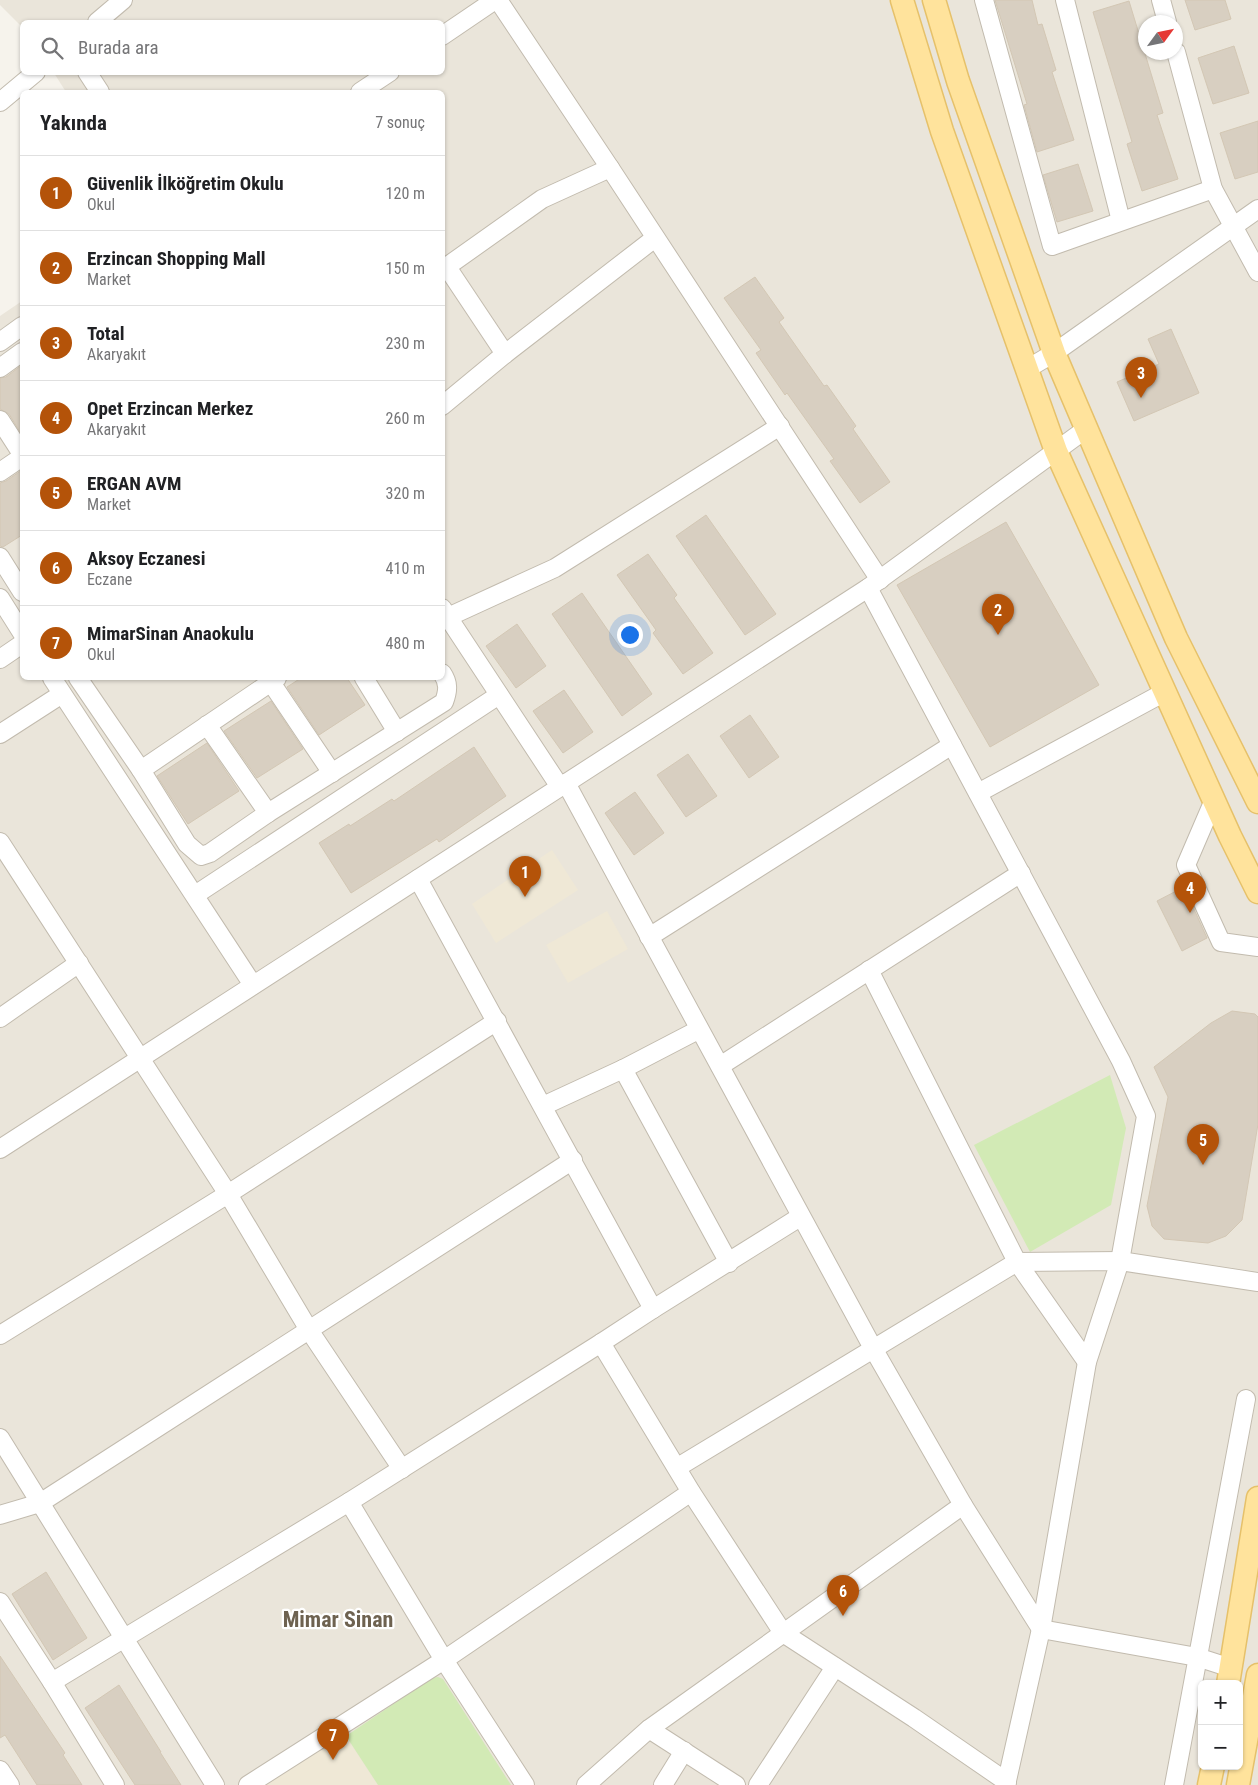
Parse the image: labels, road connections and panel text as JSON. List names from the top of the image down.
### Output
{
  "districts": ["Mimar Sinan"],
  "north": "top right",
  "page": {
    "search": "Burada ara",
    "heading": ["Yakında", "7 sonuç"],
    "list": [
      {
        "mark": "1",
        "name": "Güvenlik İlköğretim Okulu",
        "note": "Okul",
        "value": "120 m"
      },
      {
        "mark": "2",
        "name": "Erzincan Shopping Mall",
        "note": "Market",
        "value": "150 m"
      },
      {
        "mark": "3",
        "name": "Total",
        "note": "Akaryakıt",
        "value": "230 m"
      },
      {
        "mark": "4",
        "name": "Opet Erzincan Merkez",
        "note": "Akaryakıt",
        "value": "260 m"
      },
      {
        "mark": "5",
        "name": "ERGAN AVM",
        "note": "Market",
        "value": "320 m"
      },
      {
        "mark": "6",
        "name": "Aksoy Eczanesi",
        "note": "Eczane",
        "value": "410 m"
      },
      {
        "mark": "7",
        "name": "MimarSinan Anaokulu",
        "note": "Okul",
        "value": "480 m"
      }
    ],
    "pins": [
      "3",
      "2",
      "1",
      "4",
      "5",
      "6",
      "7"
    ],
    "map_buttons": ["+", "−"]
  }
}
